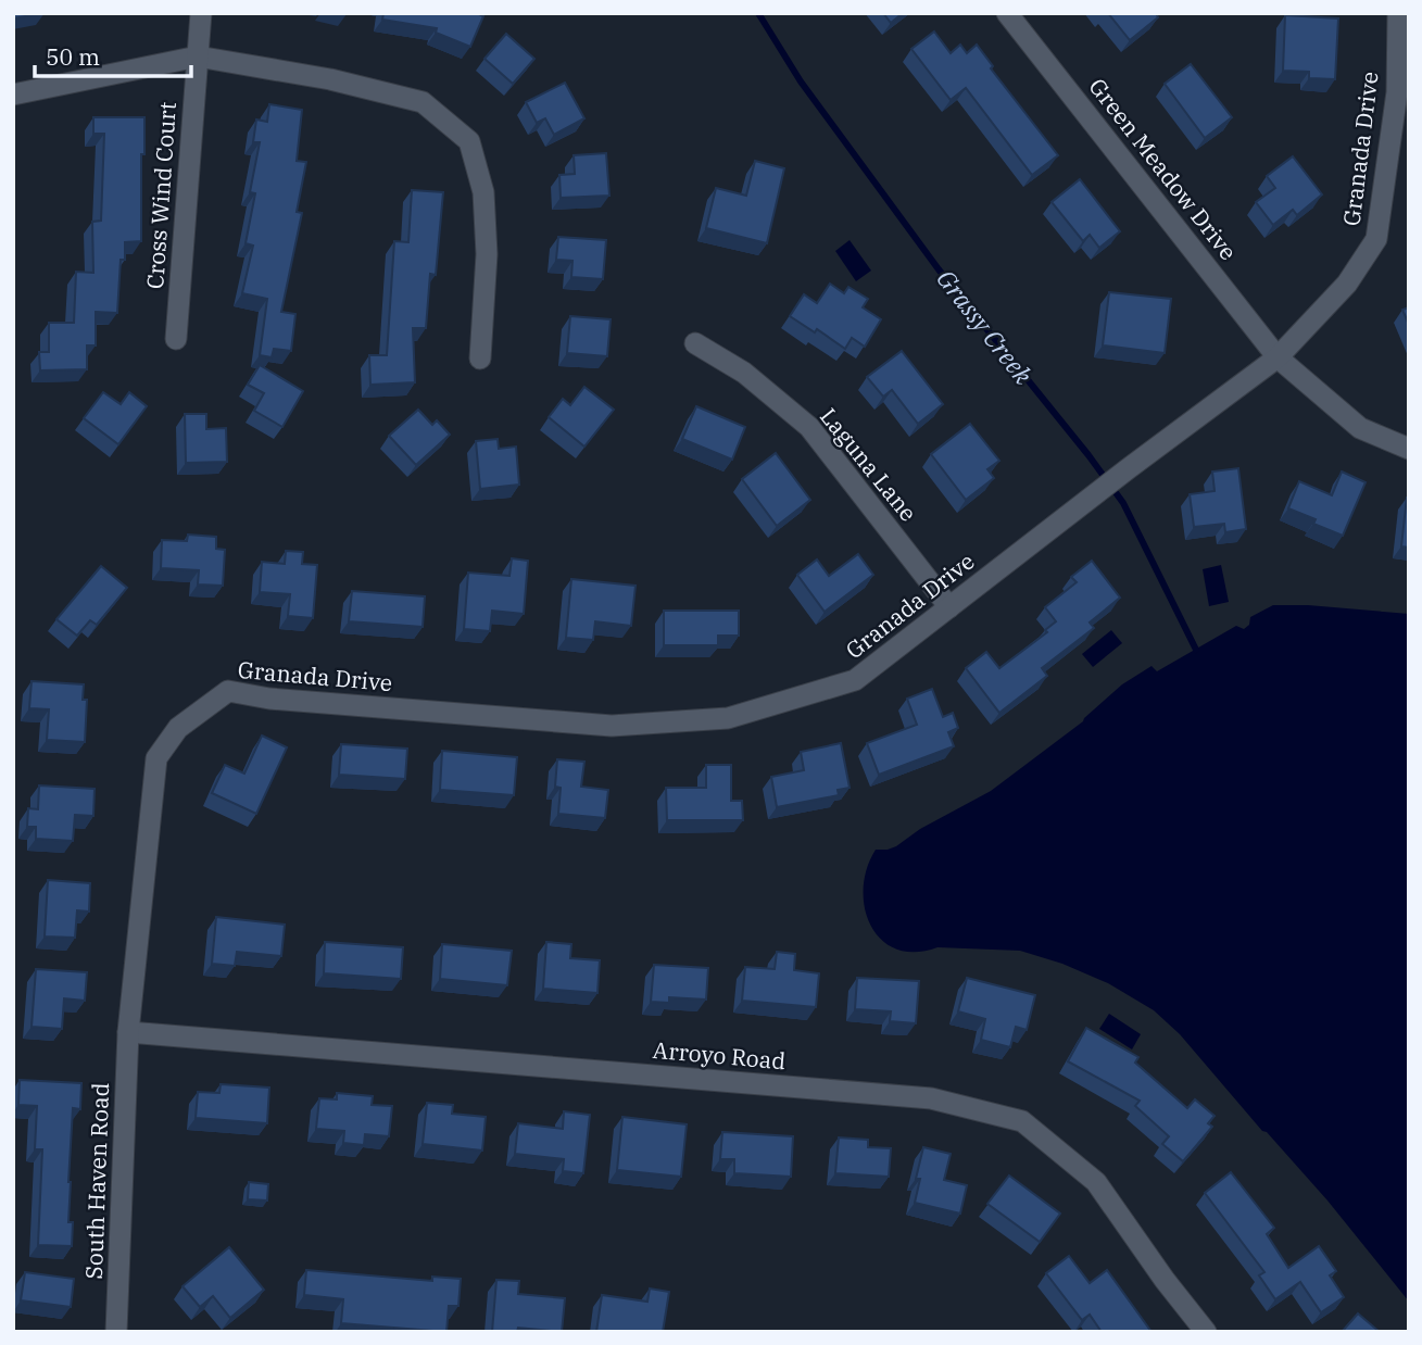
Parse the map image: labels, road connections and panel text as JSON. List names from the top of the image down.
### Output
{
  "streets": {
    "street": [
      "Granada Drive",
      "Green Meadow Drive",
      "Cross Wind Court",
      "Laguna Lane",
      "Arroyo Road",
      "South Haven Road"
    ]
  },
  "crossings": [
    ["Granada Drive", "Green Meadow Drive"],
    ["Granada Drive", "Laguna Lane"],
    ["Granada Drive", "Arroyo Road"],
    ["Granada Drive", "South Haven Road"],
    ["Arroyo Road", "South Haven Road"]
  ],
  "water": ["Grassy Creek"],
  "scale_bar": "50 m"
}
